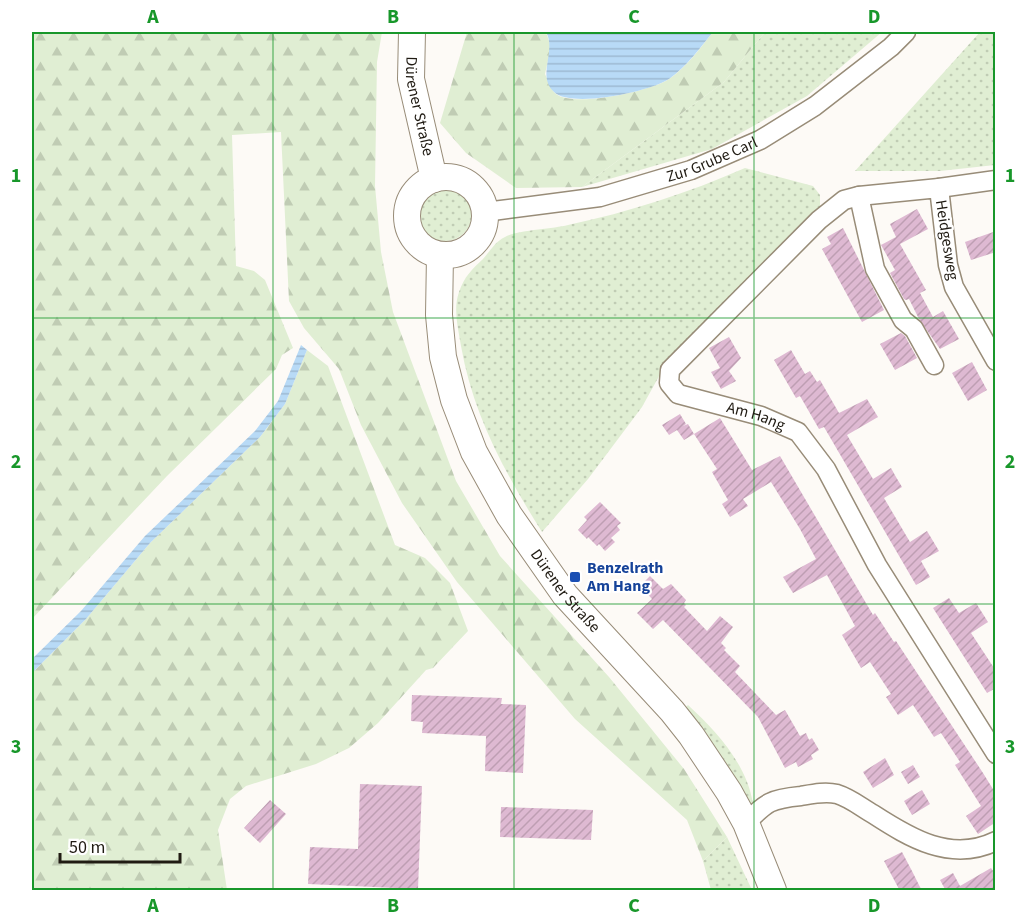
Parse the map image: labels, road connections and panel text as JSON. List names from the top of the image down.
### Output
{
  "streets": {
    "main road": ["Dürener Straße"],
    "street": ["Zur Grube Carl", "Heidgesweg", "Am Hang"]
  },
  "crossings": [
    ["Dürener Straße", "Zur Grube Carl"],
    ["Heidgesweg", "Am Hang"]
  ],
  "places": {
    "transit": ["Benzelrath Am Hang"]
  },
  "scale_bar": "50 m",
  "grid": {
    "columns": [
      "A",
      "B",
      "C",
      "D"
    ],
    "rows": ["1", "2", "3"]
  }
}
